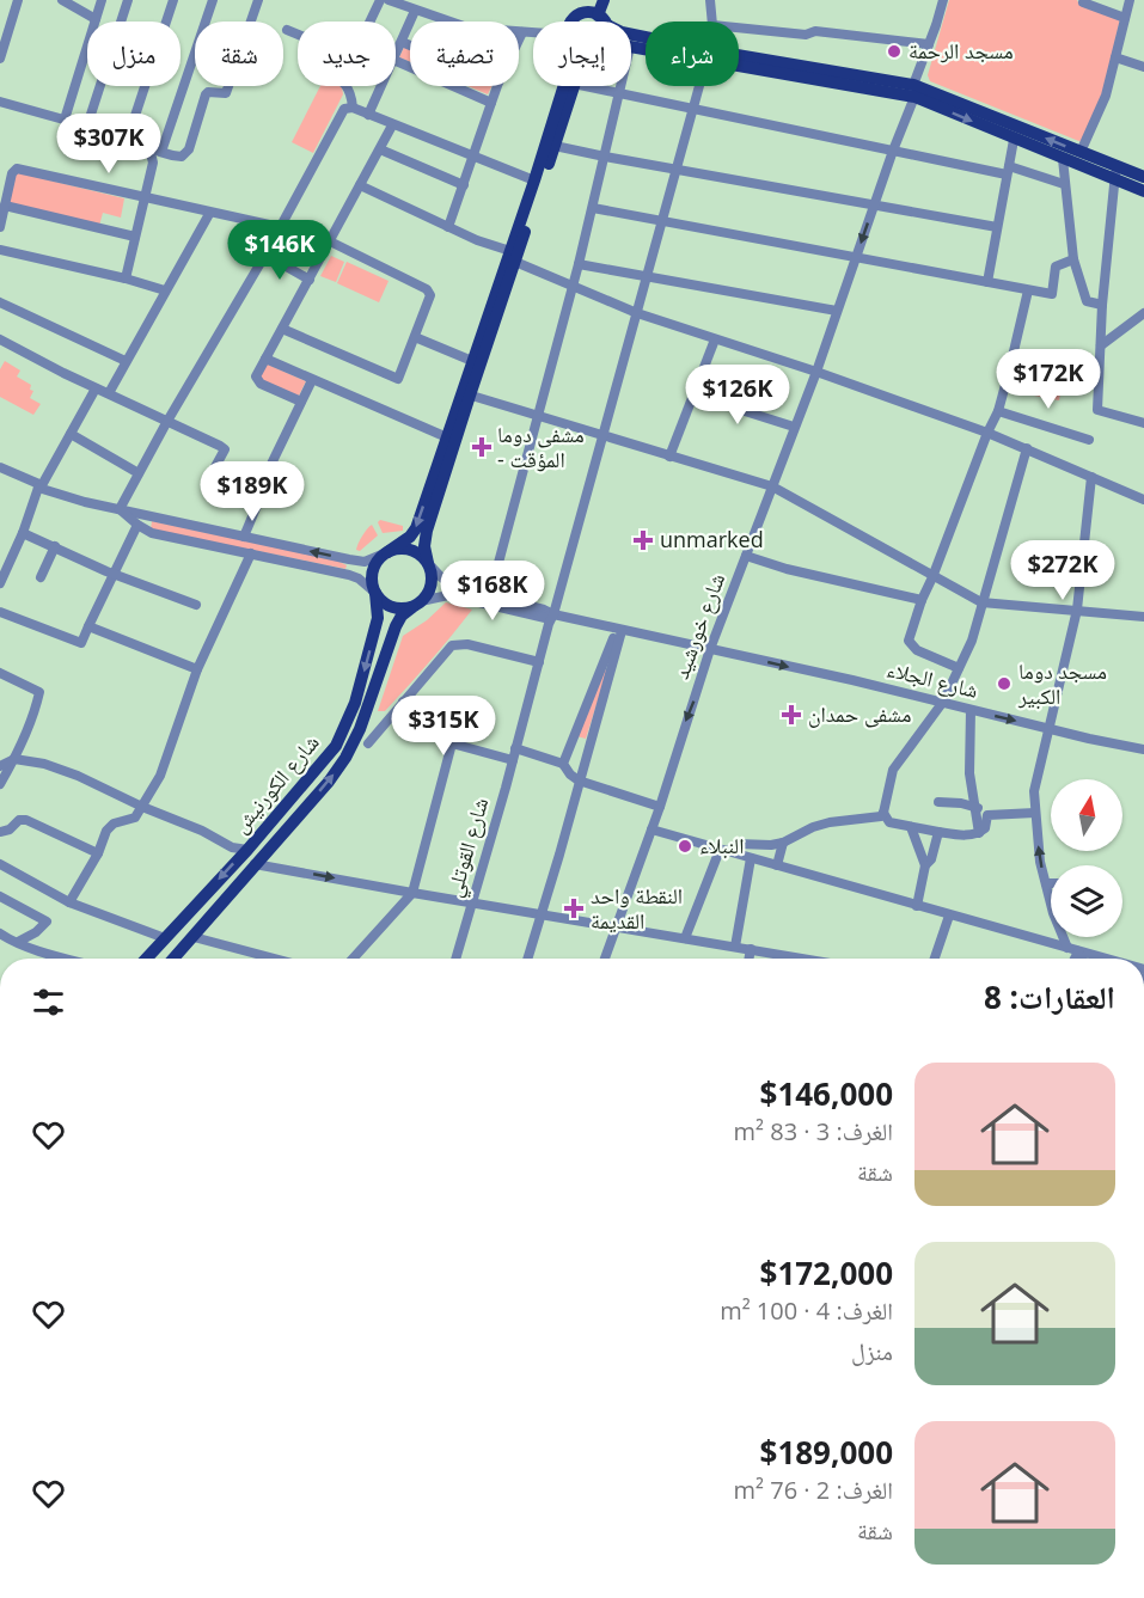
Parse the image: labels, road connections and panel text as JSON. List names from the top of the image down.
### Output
{
  "streets": {
    "main road": ["شارع الكورنيش"],
    "street": ["شارع خورشيد", "شارع الجلاء", "شارع القوتلي"]
  },
  "crossings": [
    ["شارع خورشيد", "شارع الجلاء"],
    ["شارع الجلاء", "شارع القوتلي"]
  ],
  "one_way": ["شارع الجلاء"],
  "places": {
    "other": ["مسجد الرحمة", "مسجد دوما الكبير", "النبلاء"],
    "health": [
      "مشفى دوما - المؤقت",
      "unmarked",
      "مشفى حمدان",
      "النقطة واحد القديمة"
    ]
  },
  "north": "top",
  "page": {
    "chip": [
      "شراء",
      "إيجار",
      "تصفية",
      "جديد",
      "شقة",
      "منزل"
    ],
    "price": [
      "$307K",
      "$146K",
      "$172K",
      "$126K",
      "$189K",
      "$272K",
      "$168K",
      "$315K"
    ],
    "heading": "العقارات: 8",
    "list": [
      {
        "name": "$146,000",
        "note": "الغرف: 3 · 83 m² · شقة"
      },
      {
        "name": "$172,000",
        "note": "الغرف: 4 · 100 m² · منزل"
      },
      {
        "name": "$189,000",
        "note": "الغرف: 2 · 76 m² · شقة"
      }
    ]
  }
}
